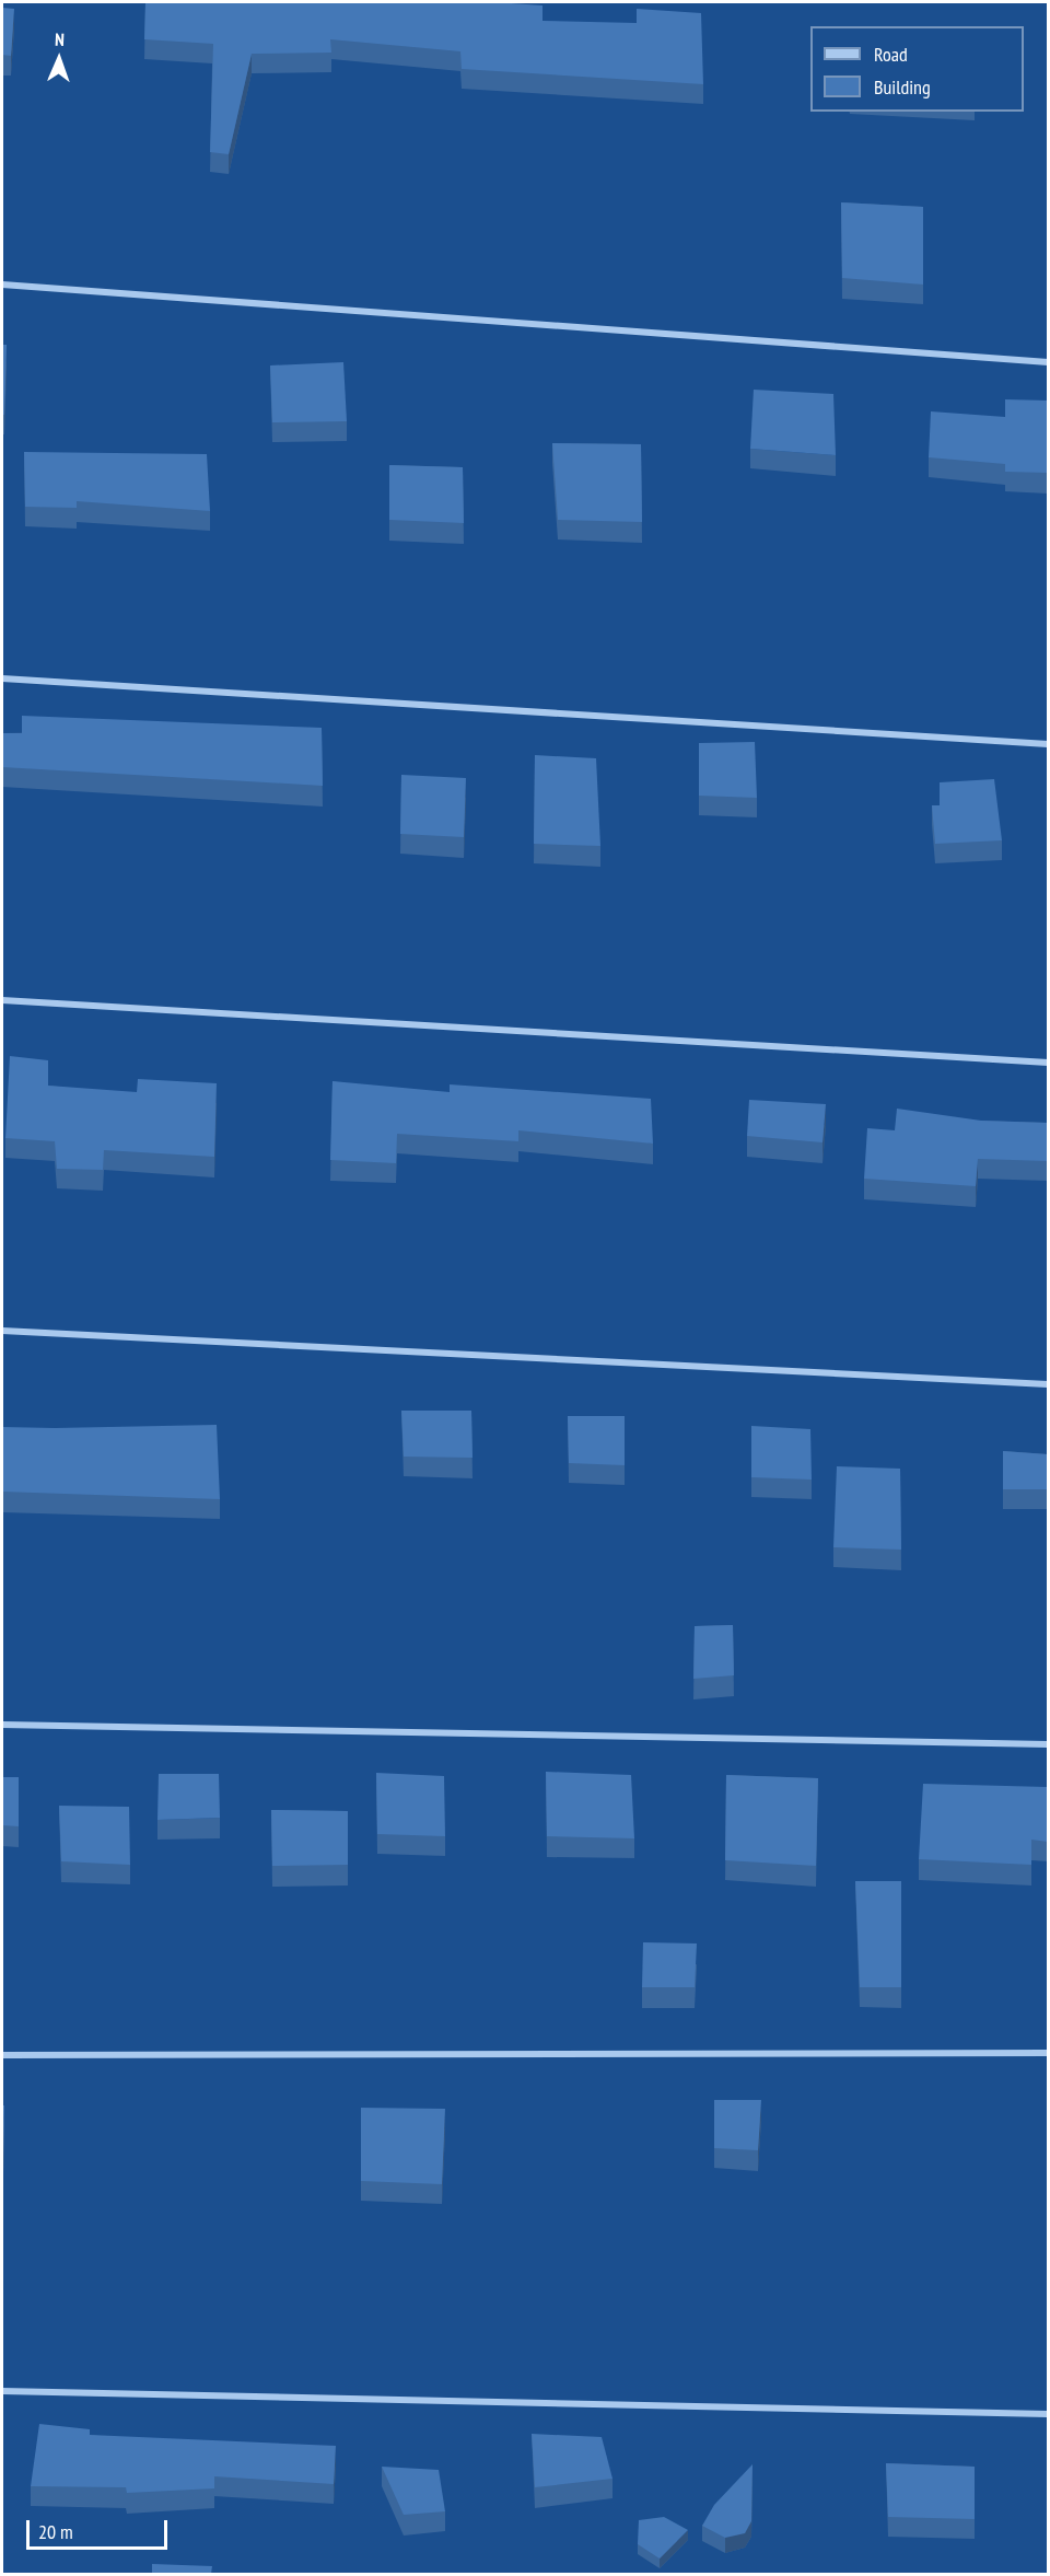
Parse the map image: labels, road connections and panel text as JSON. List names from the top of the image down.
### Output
{
  "legend": ["Road", "Building"],
  "scale_bar": "20 m",
  "north": "top"
}
